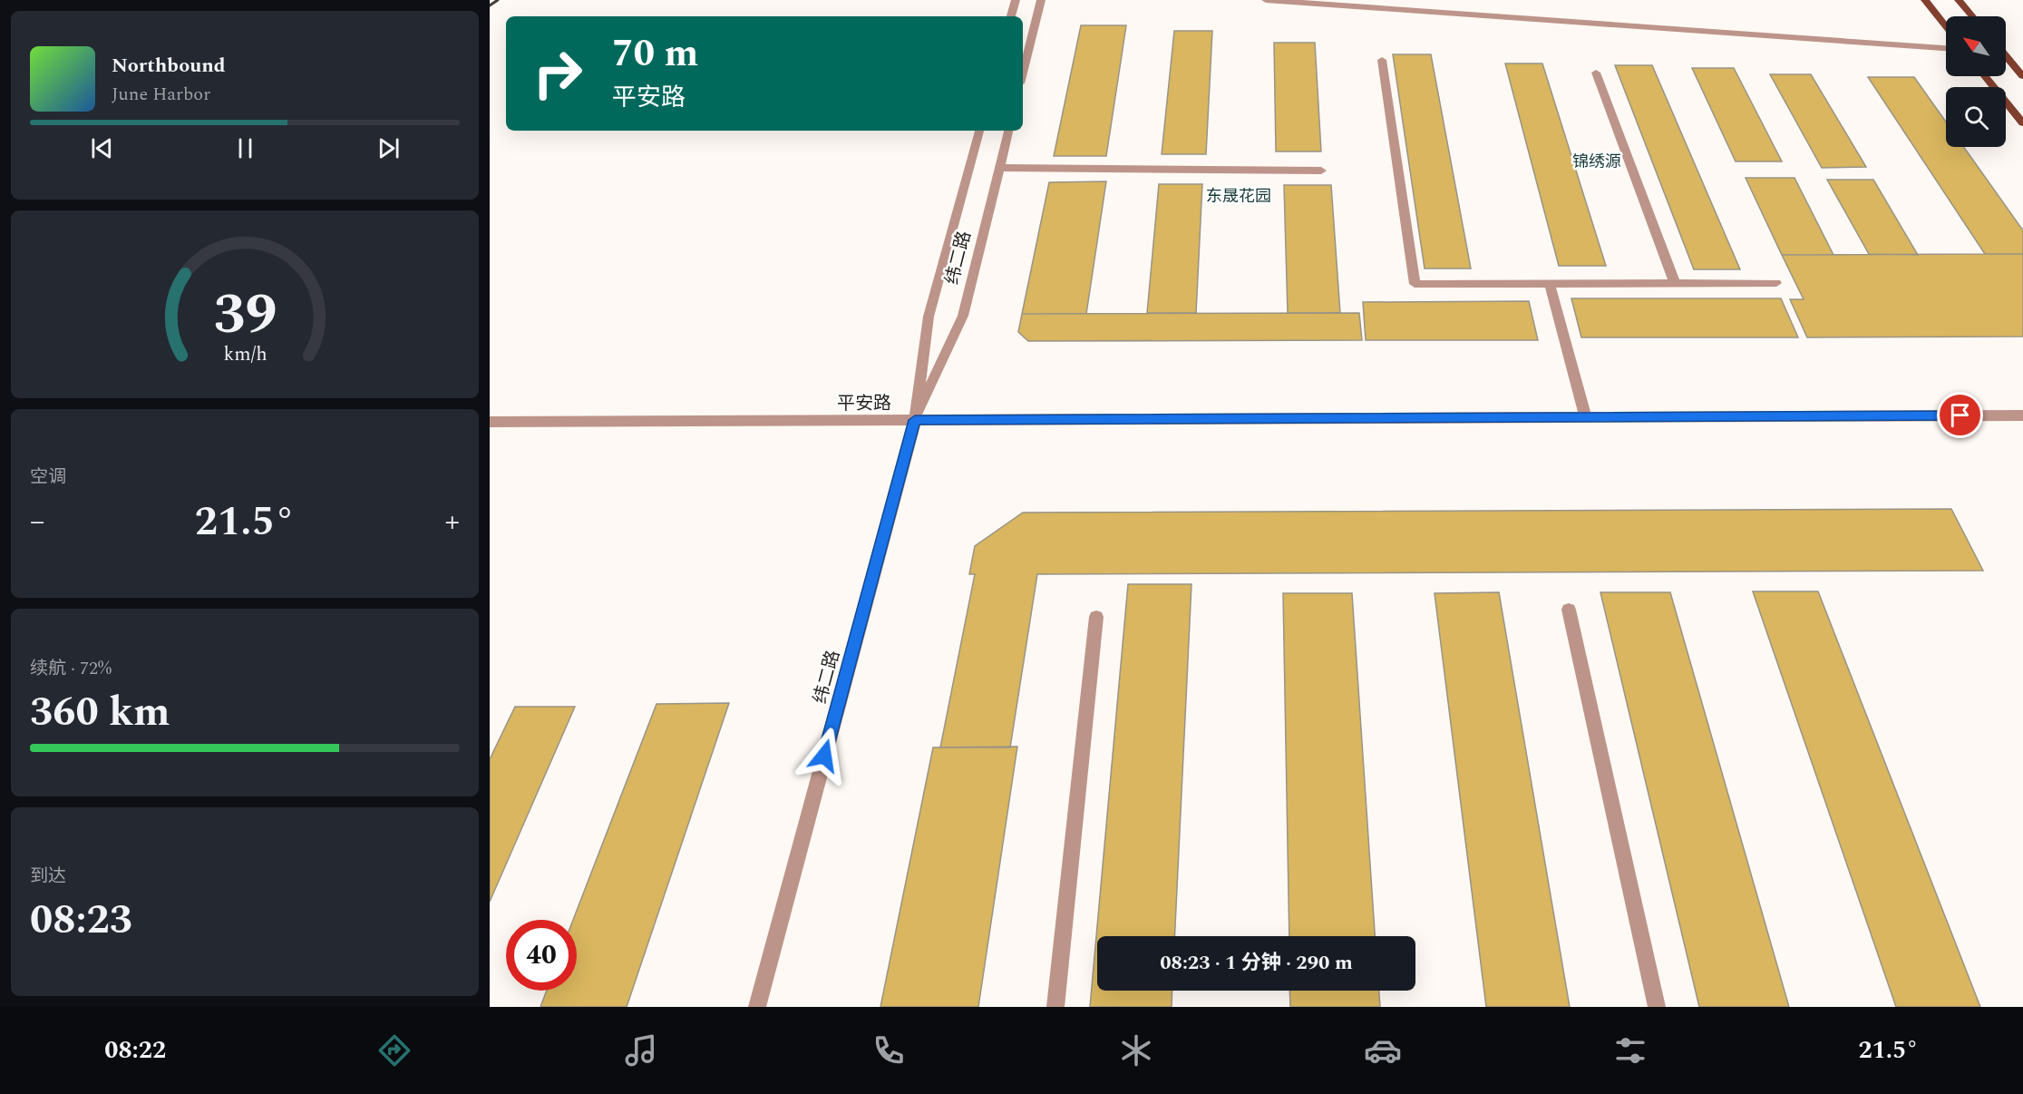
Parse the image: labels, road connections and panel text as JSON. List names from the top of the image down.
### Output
{
  "streets": {
    "street": ["纬二路", "平安路"]
  },
  "crossings": [
    ["纬二路", "平安路"]
  ],
  "districts": ["锦绣源", "东晟花园"],
  "north": "top left",
  "page": {
    "turn": ["70 m", "平安路"],
    "song": ["Northbound", "June Harbor"],
    "tile": [
      "空调",
      ["续航 · 72%", "360 km"],
      ["到达", "08:23"]
    ],
    "heat": ["−", "21.5°", "+"],
    "limit": "40",
    "trip": "08:23 · 1 分钟 · 290 m",
    "tabs": ["08:22", "21.5°"],
    "gauge": ["39", "km/h"]
  }
}
